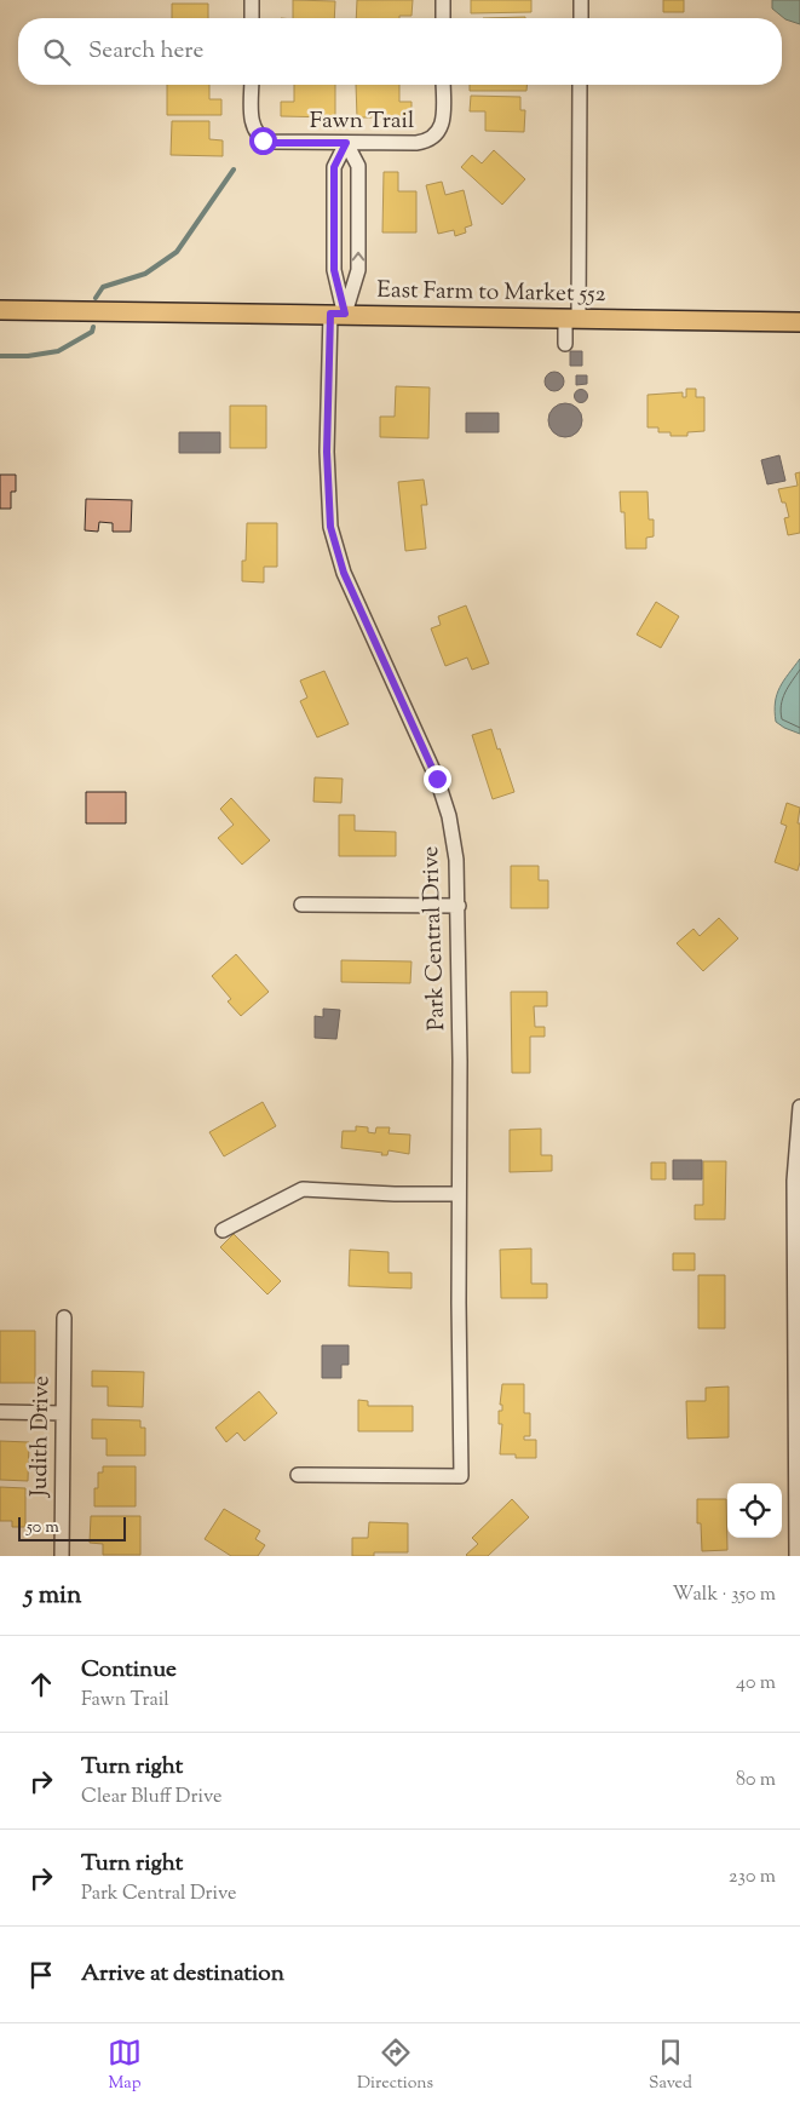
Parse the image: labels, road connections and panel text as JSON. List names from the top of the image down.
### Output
{
  "streets": {
    "main road": ["East Farm to Market 552"],
    "street": ["Fawn Trail", "Park Central Drive", "Judith Drive"]
  },
  "crossings": [
    ["East Farm to Market 552", "Park Central Drive"]
  ],
  "scale_bar": "50 m",
  "page": {
    "search": "Search here",
    "scale": "50 m",
    "heading": ["5 min", "Walk · 350 m"],
    "list": [
      ["Continue", "Fawn Trail", "40 m"],
      ["Turn right", "Clear Bluff Drive", "80 m"],
      ["Turn right", "Park Central Drive", "230 m"],
      "Arrive at destination"
    ],
    "nav": ["Map", "Directions", "Saved"]
  }
}
